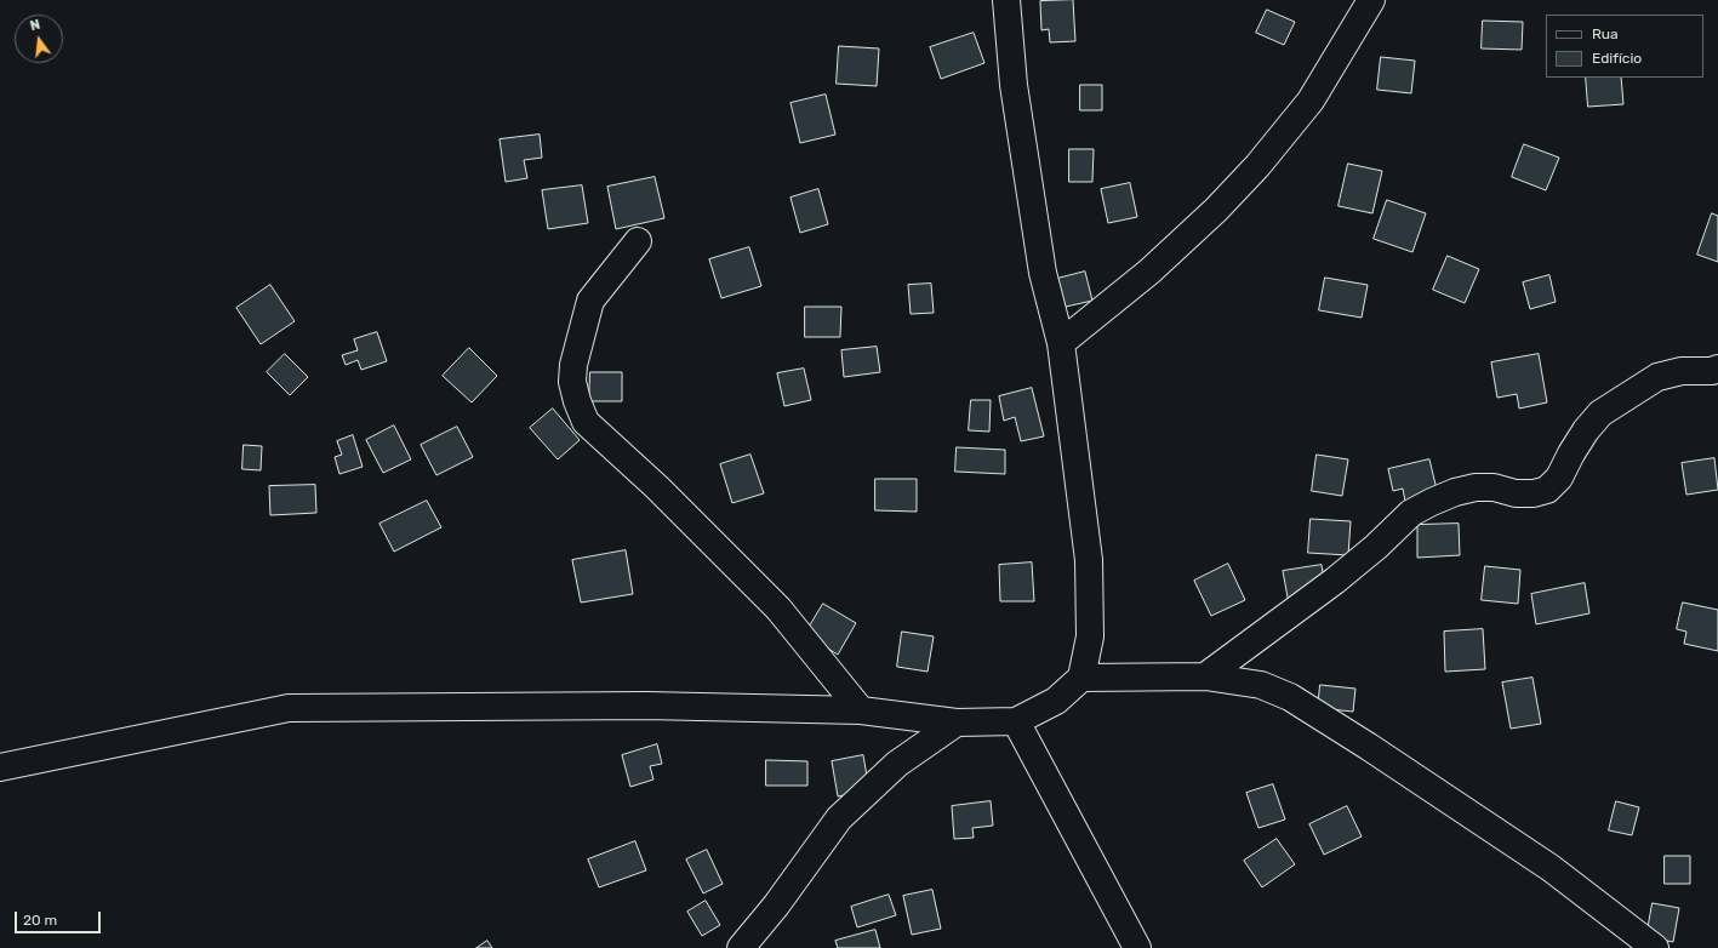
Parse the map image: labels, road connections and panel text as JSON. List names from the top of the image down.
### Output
{
  "legend": ["Rua", "Edifício"],
  "scale_bar": "20 m",
  "north": "top"
}
